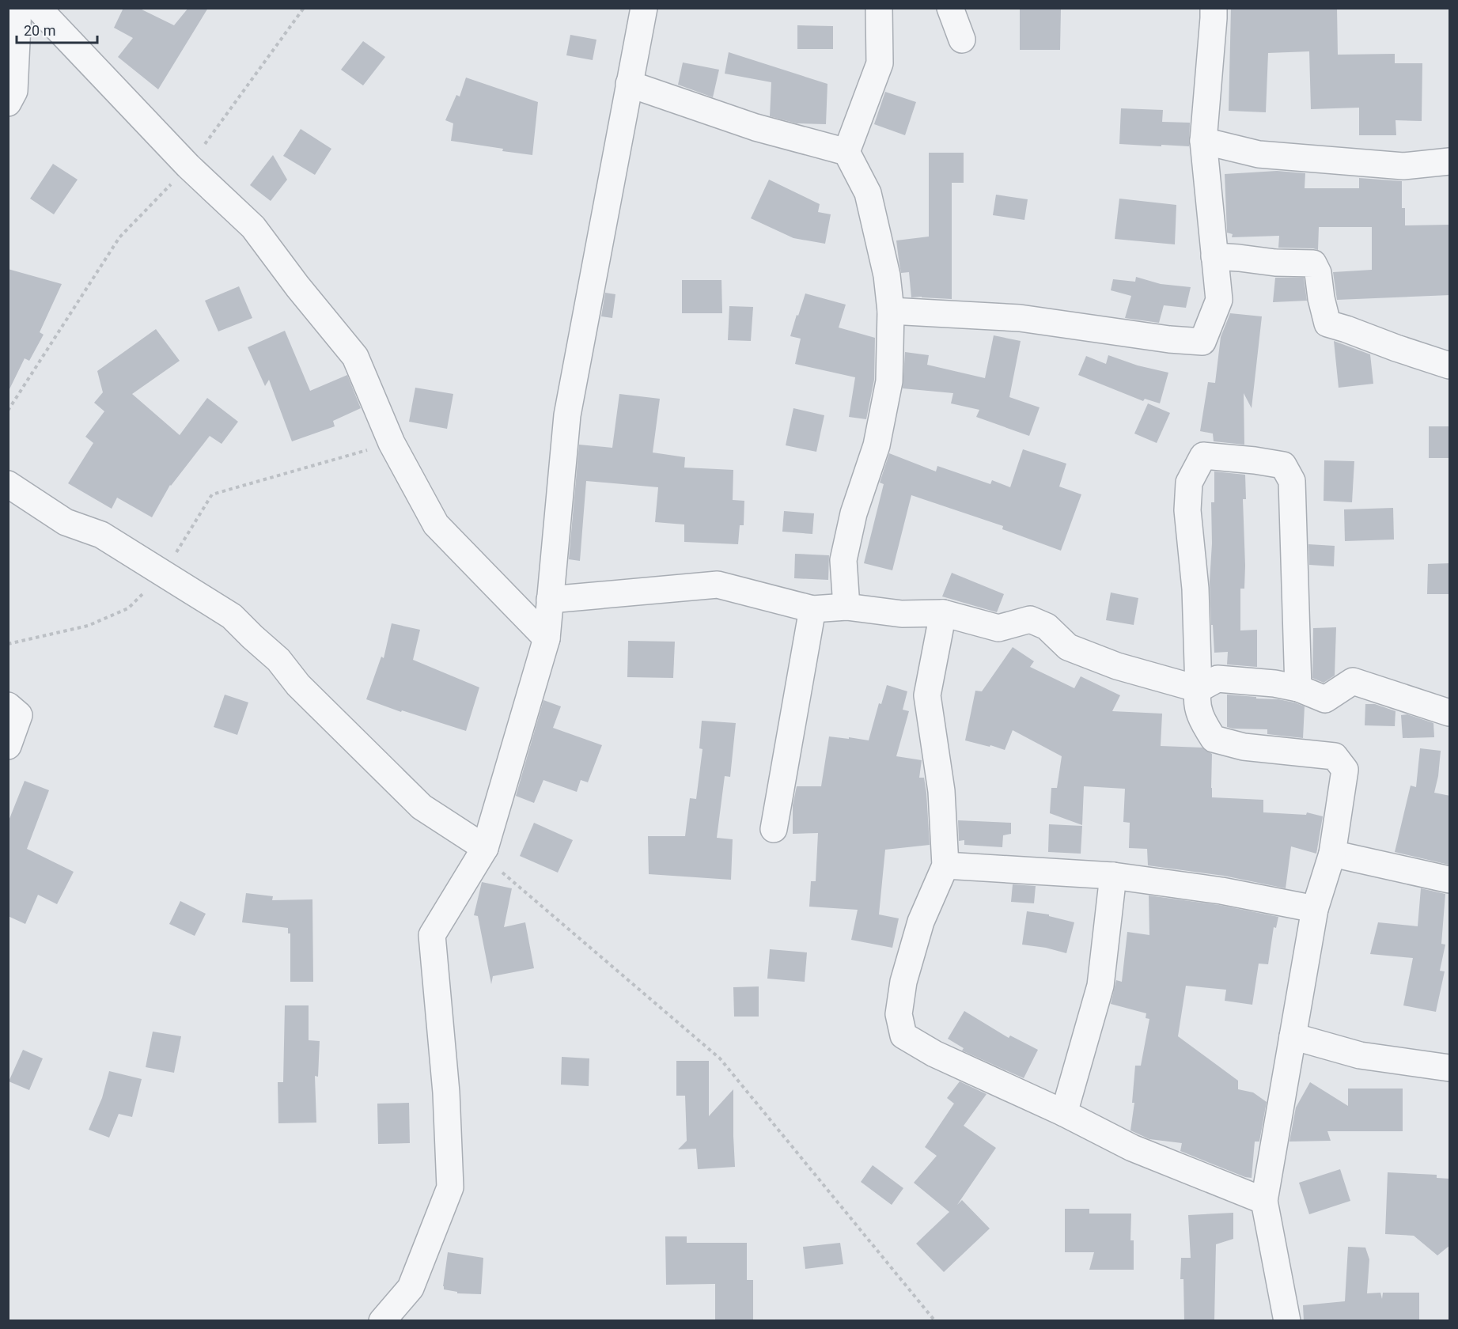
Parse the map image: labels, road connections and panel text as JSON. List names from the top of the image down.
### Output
{
  "scale_bar": "20 m"
}
